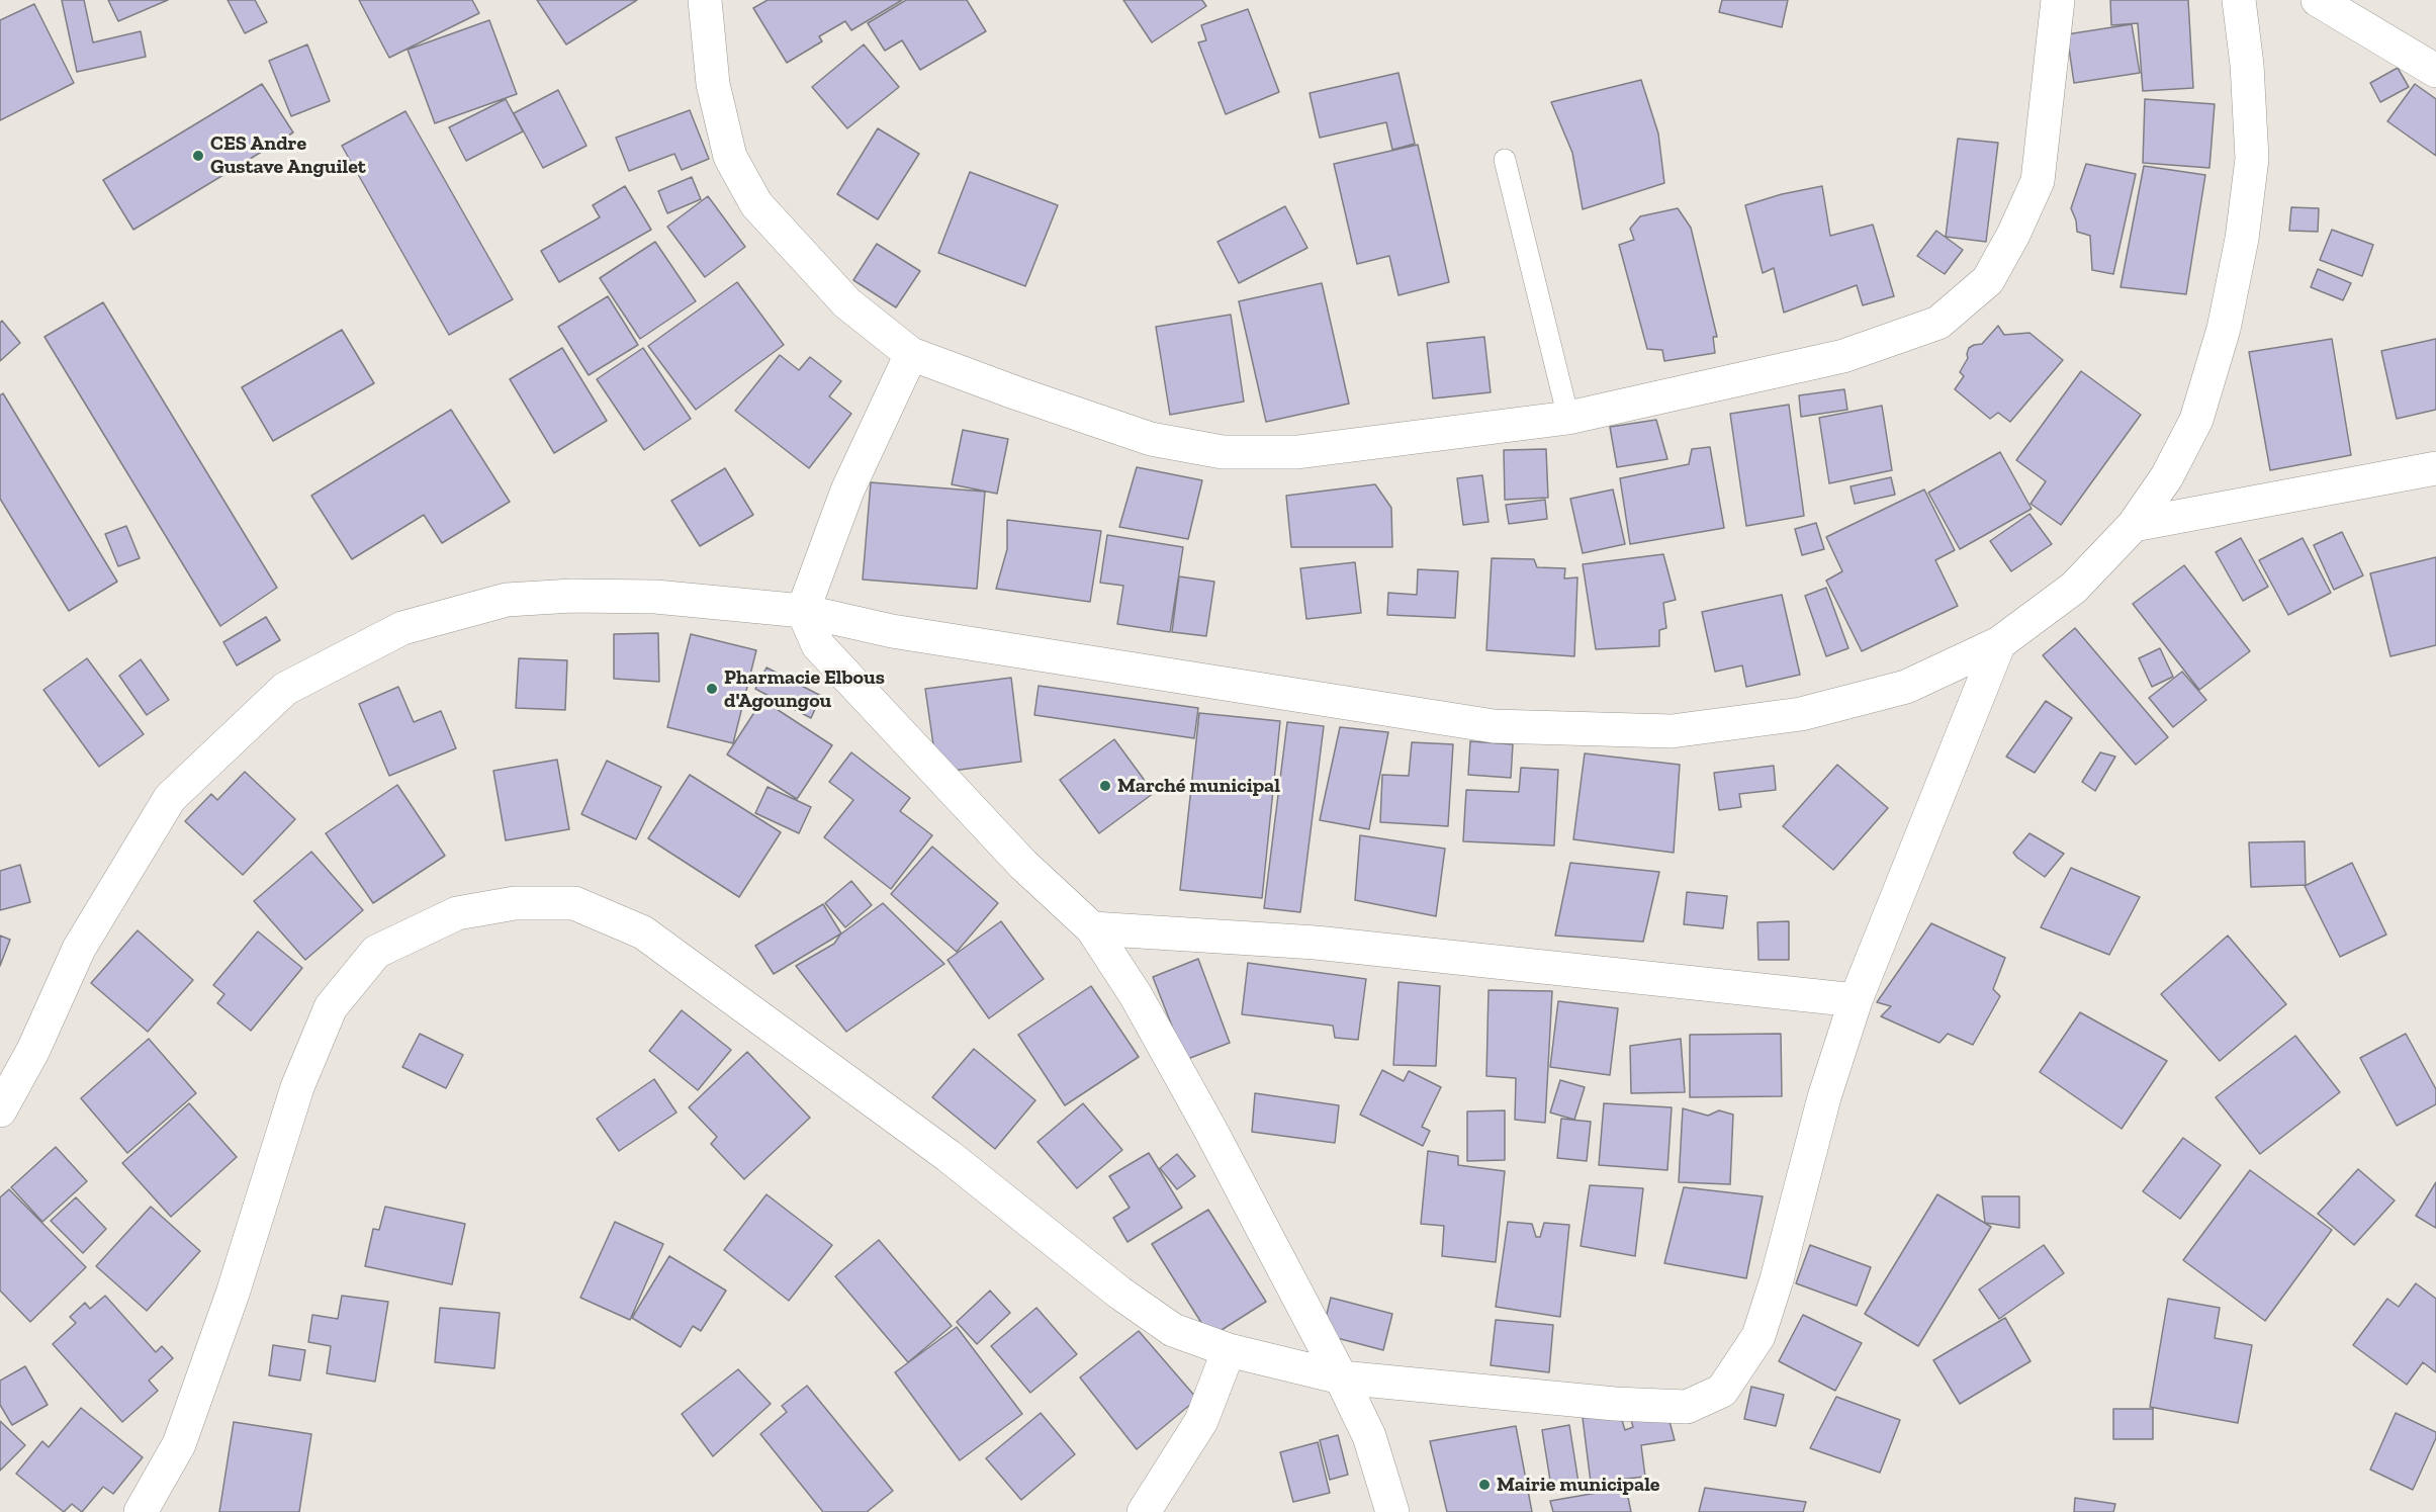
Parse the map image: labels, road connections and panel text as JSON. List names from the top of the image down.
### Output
{
  "places": [
    "CES Andre Gustave Anguilet",
    "Pharmacie Elbous d'Agoungou",
    "Marché municipal",
    "Mairie municipale"
  ]
}
